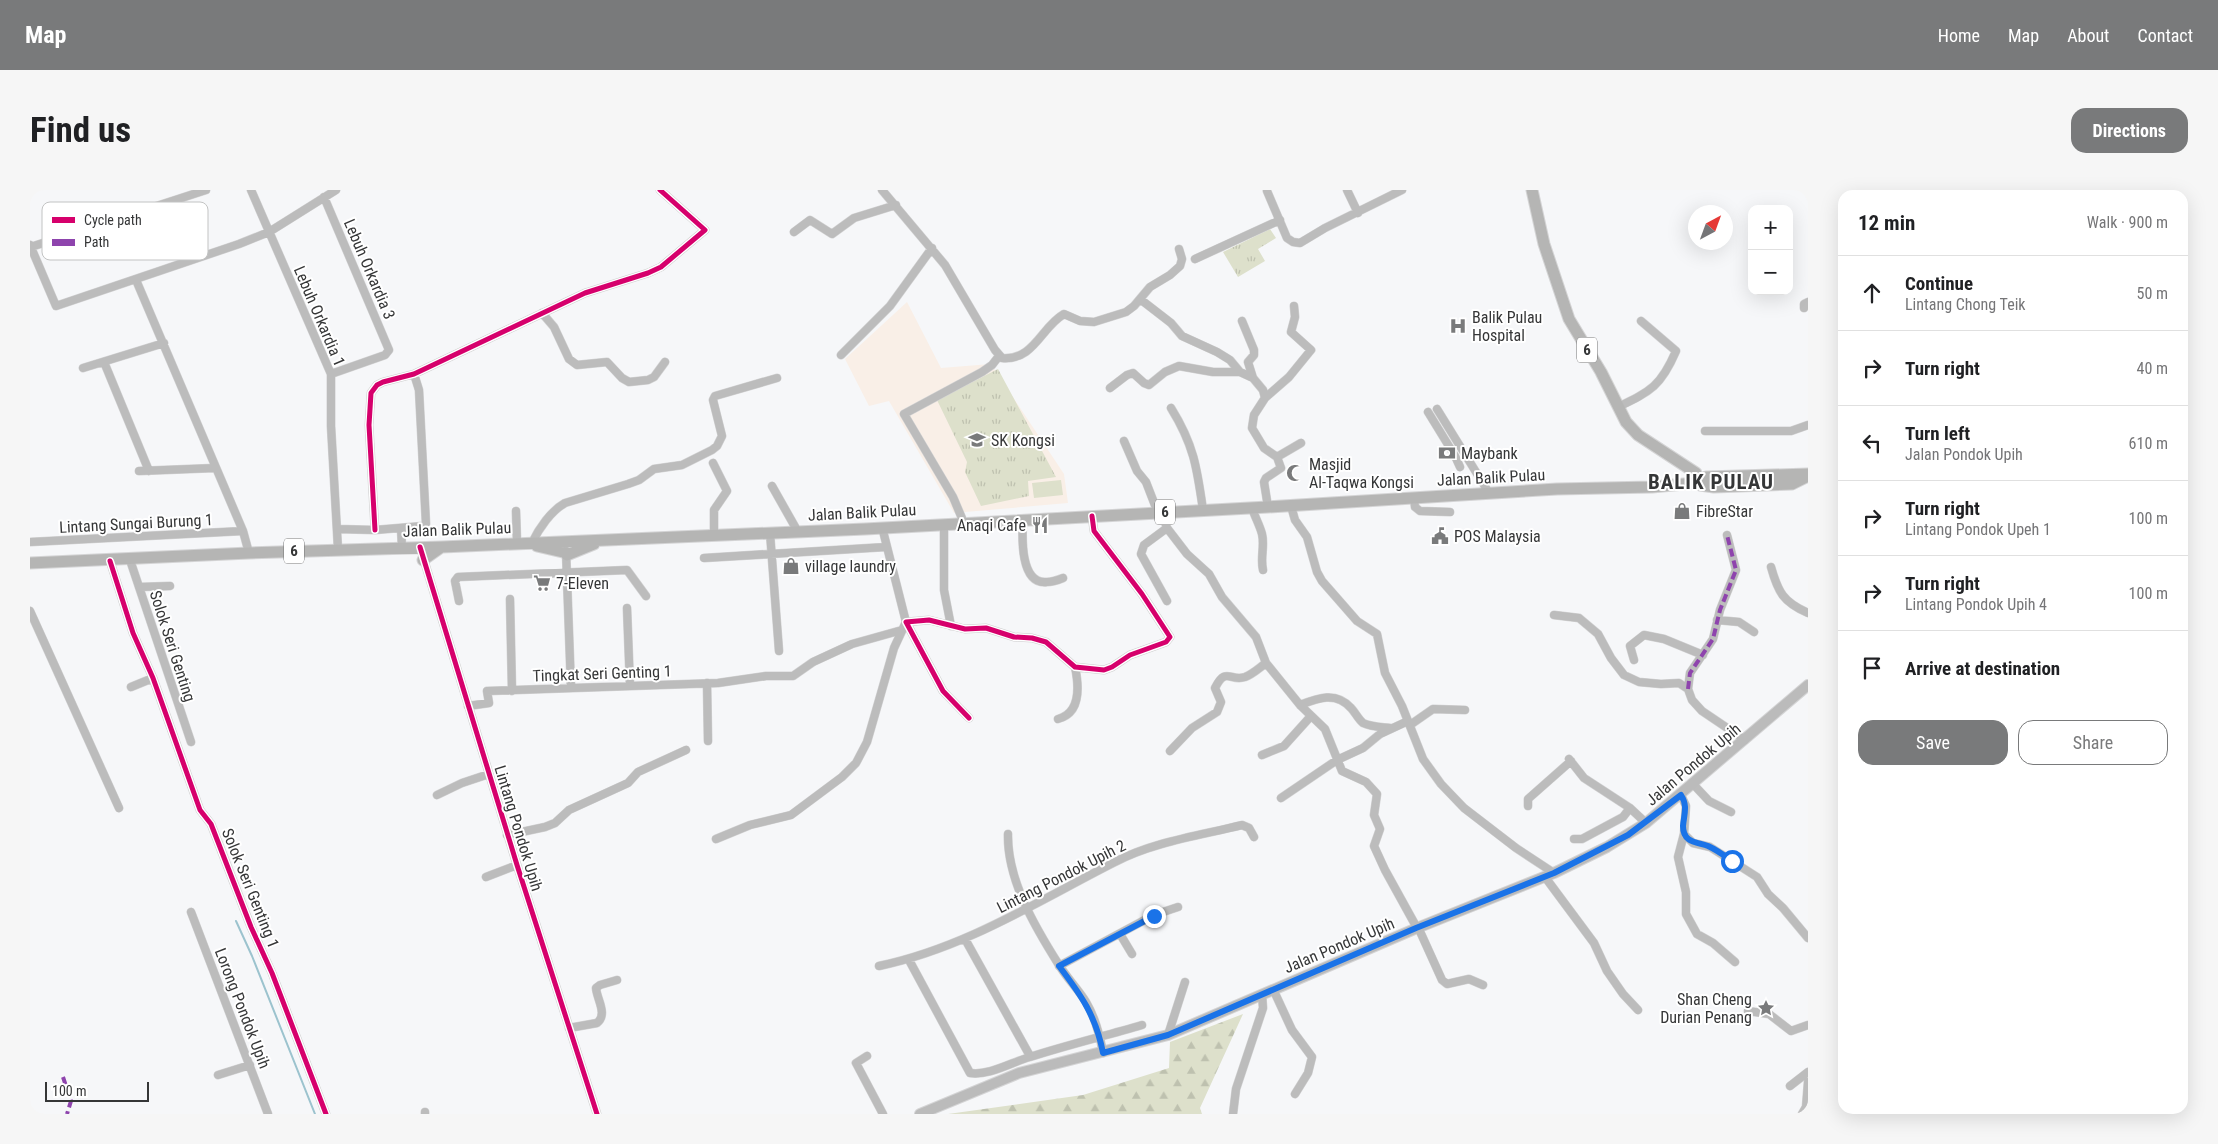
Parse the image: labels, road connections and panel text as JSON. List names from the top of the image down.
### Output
{
  "streets": {
    "main road": ["6", "Jalan Balik Pulau", "Jalan Pondok Upih"],
    "street": [
      "Lebuh Orkardia 3",
      "Lebuh Orkardia 1",
      "Lintang Sungai Burung 1",
      "Solok Seri Genting",
      "Tingkat Seri Genting 1",
      "Lintang Pondok Upih",
      "Lintang Pondok Upih 2",
      "Solok Seri Genting 1",
      "Lorong Pondok Upih"
    ]
  },
  "crossings": [
    ["Lebuh Orkardia 3", "Lebuh Orkardia 1"],
    ["Lebuh Orkardia 1", "Jalan Balik Pulau"],
    ["6", "Jalan Balik Pulau"],
    ["Jalan Balik Pulau", "Solok Seri Genting"],
    ["Jalan Balik Pulau", "Lintang Pondok Upih"],
    ["Jalan Balik Pulau", "Solok Seri Genting 1"],
    ["Tingkat Seri Genting 1", "Lintang Pondok Upih"]
  ],
  "districts": ["BALIK PULAU"],
  "places": {
    "hospital": ["Balik Pulau Hospital"],
    "school or university": ["SK Kongsi"],
    "bank": ["Maybank"],
    "mosque": ["Masjid Al-Taqwa Kongsi"],
    "shop": ["FibreStar", "village laundry"],
    "restaurant": ["Anaqi Cafe"],
    "public building": ["POS Malaysia"],
    "supermarket": ["7-Eleven"],
    "place": ["Shan Cheng Durian Penang"]
  },
  "legend": ["Cycle path", "Path"],
  "scale_bar": "100 m",
  "north": "top right",
  "page": {
    "header": "Map",
    "nav": [
      "Home",
      "Map",
      "About",
      "Contact"
    ],
    "buttons": [
      "Directions",
      ["Save", "Share"]
    ],
    "title": "Find us",
    "heading": ["12 min", "Walk · 900 m"],
    "map_buttons": ["+", "−"],
    "list": [
      ["Continue", "Lintang Chong Teik", "50 m"],
      ["Turn right", "40 m"],
      ["Turn left", "Jalan Pondok Upih", "610 m"],
      ["Turn right", "Lintang Pondok Upeh 1", "100 m"],
      ["Turn right", "Lintang Pondok Upih 4", "100 m"],
      "Arrive at destination"
    ],
    "scale": "100 m"
  }
}
